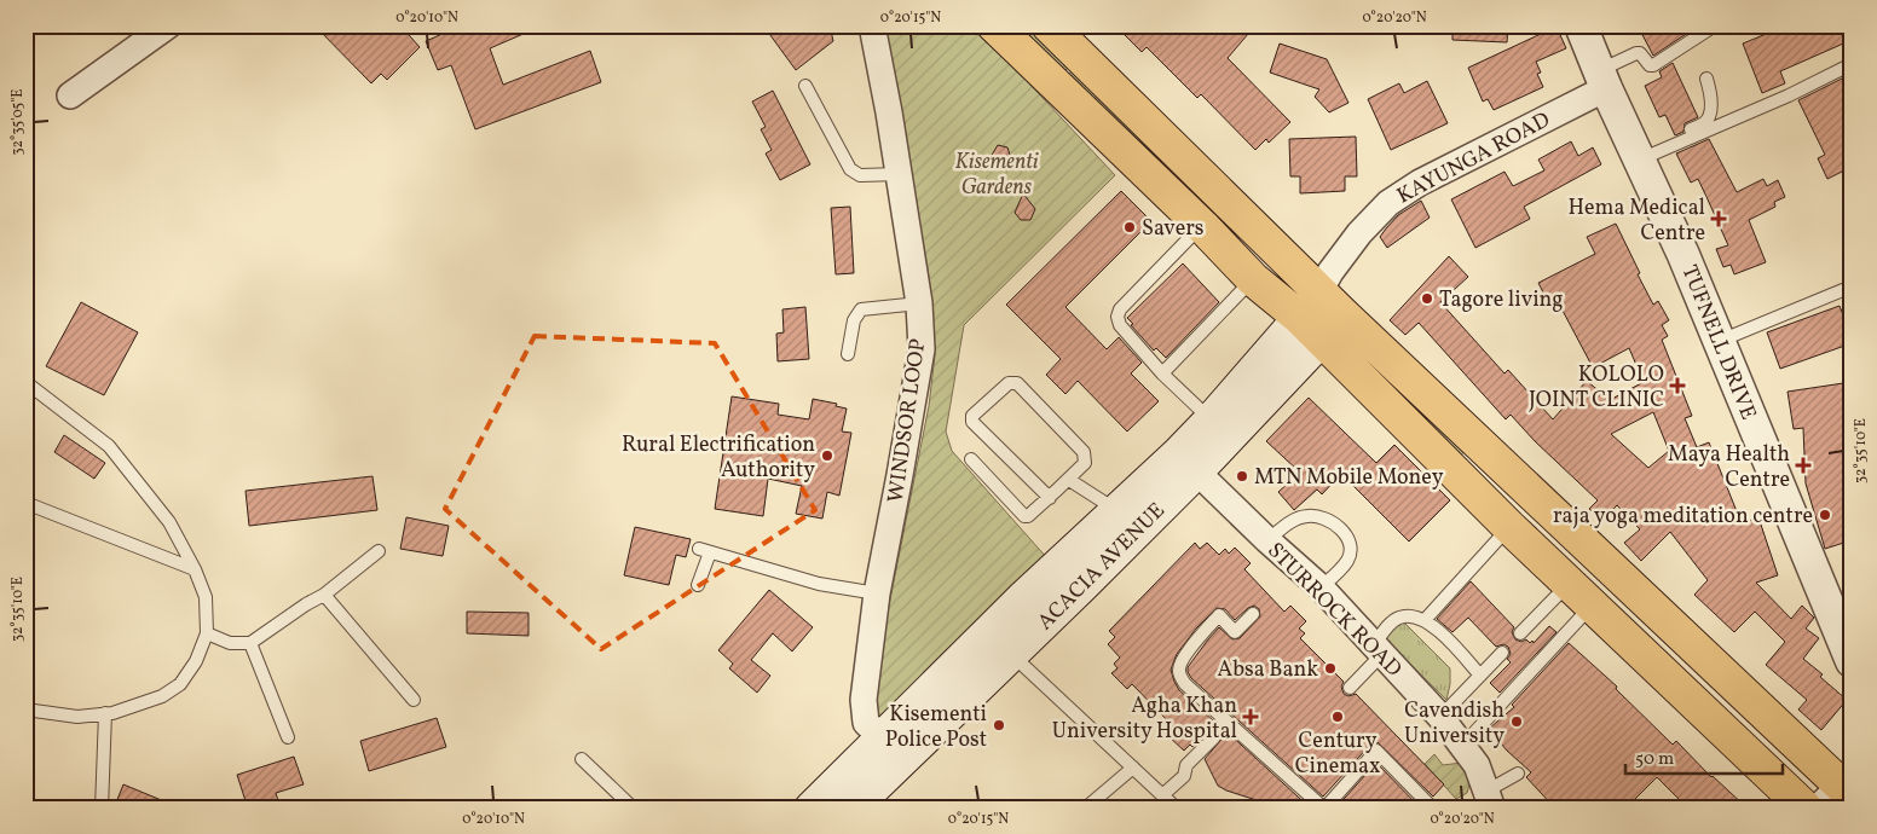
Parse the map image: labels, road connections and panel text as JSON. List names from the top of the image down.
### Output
{
  "streets": {
    "main road": ["ACACIA AVENUE"],
    "street": [
      "KAYUNGA ROAD",
      "TUFNELL DRIVE",
      "WINDSOR LOOP",
      "STURROCK ROAD"
    ]
  },
  "crossings": [
    ["KAYUNGA ROAD", "TUFNELL DRIVE"],
    ["KAYUNGA ROAD", "ACACIA AVENUE"],
    ["WINDSOR LOOP", "ACACIA AVENUE"],
    ["ACACIA AVENUE", "STURROCK ROAD"]
  ],
  "parks": ["Kisementi Gardens"],
  "places": {
    "health": [
      "Hema Medical Centre",
      "KOLOLO JOINT CLINIC",
      "Maya Health Centre",
      "Agha Khan University Hospital"
    ],
    "other": [
      "Savers",
      "Tagore living",
      "Rural Electrification Authority",
      "MTN Mobile Money",
      "raja yoga meditation centre",
      "Absa Bank",
      "Century Cinemax",
      "Cavendish University",
      "Kisementi Police Post"
    ]
  },
  "scale_bar": "50 m",
  "coordinates": [
    "0°20'10\"N",
    "0°20'15\"N",
    "0°20'20\"N",
    "32°35'05\"E",
    "32°35'10\"E"
  ]
}
